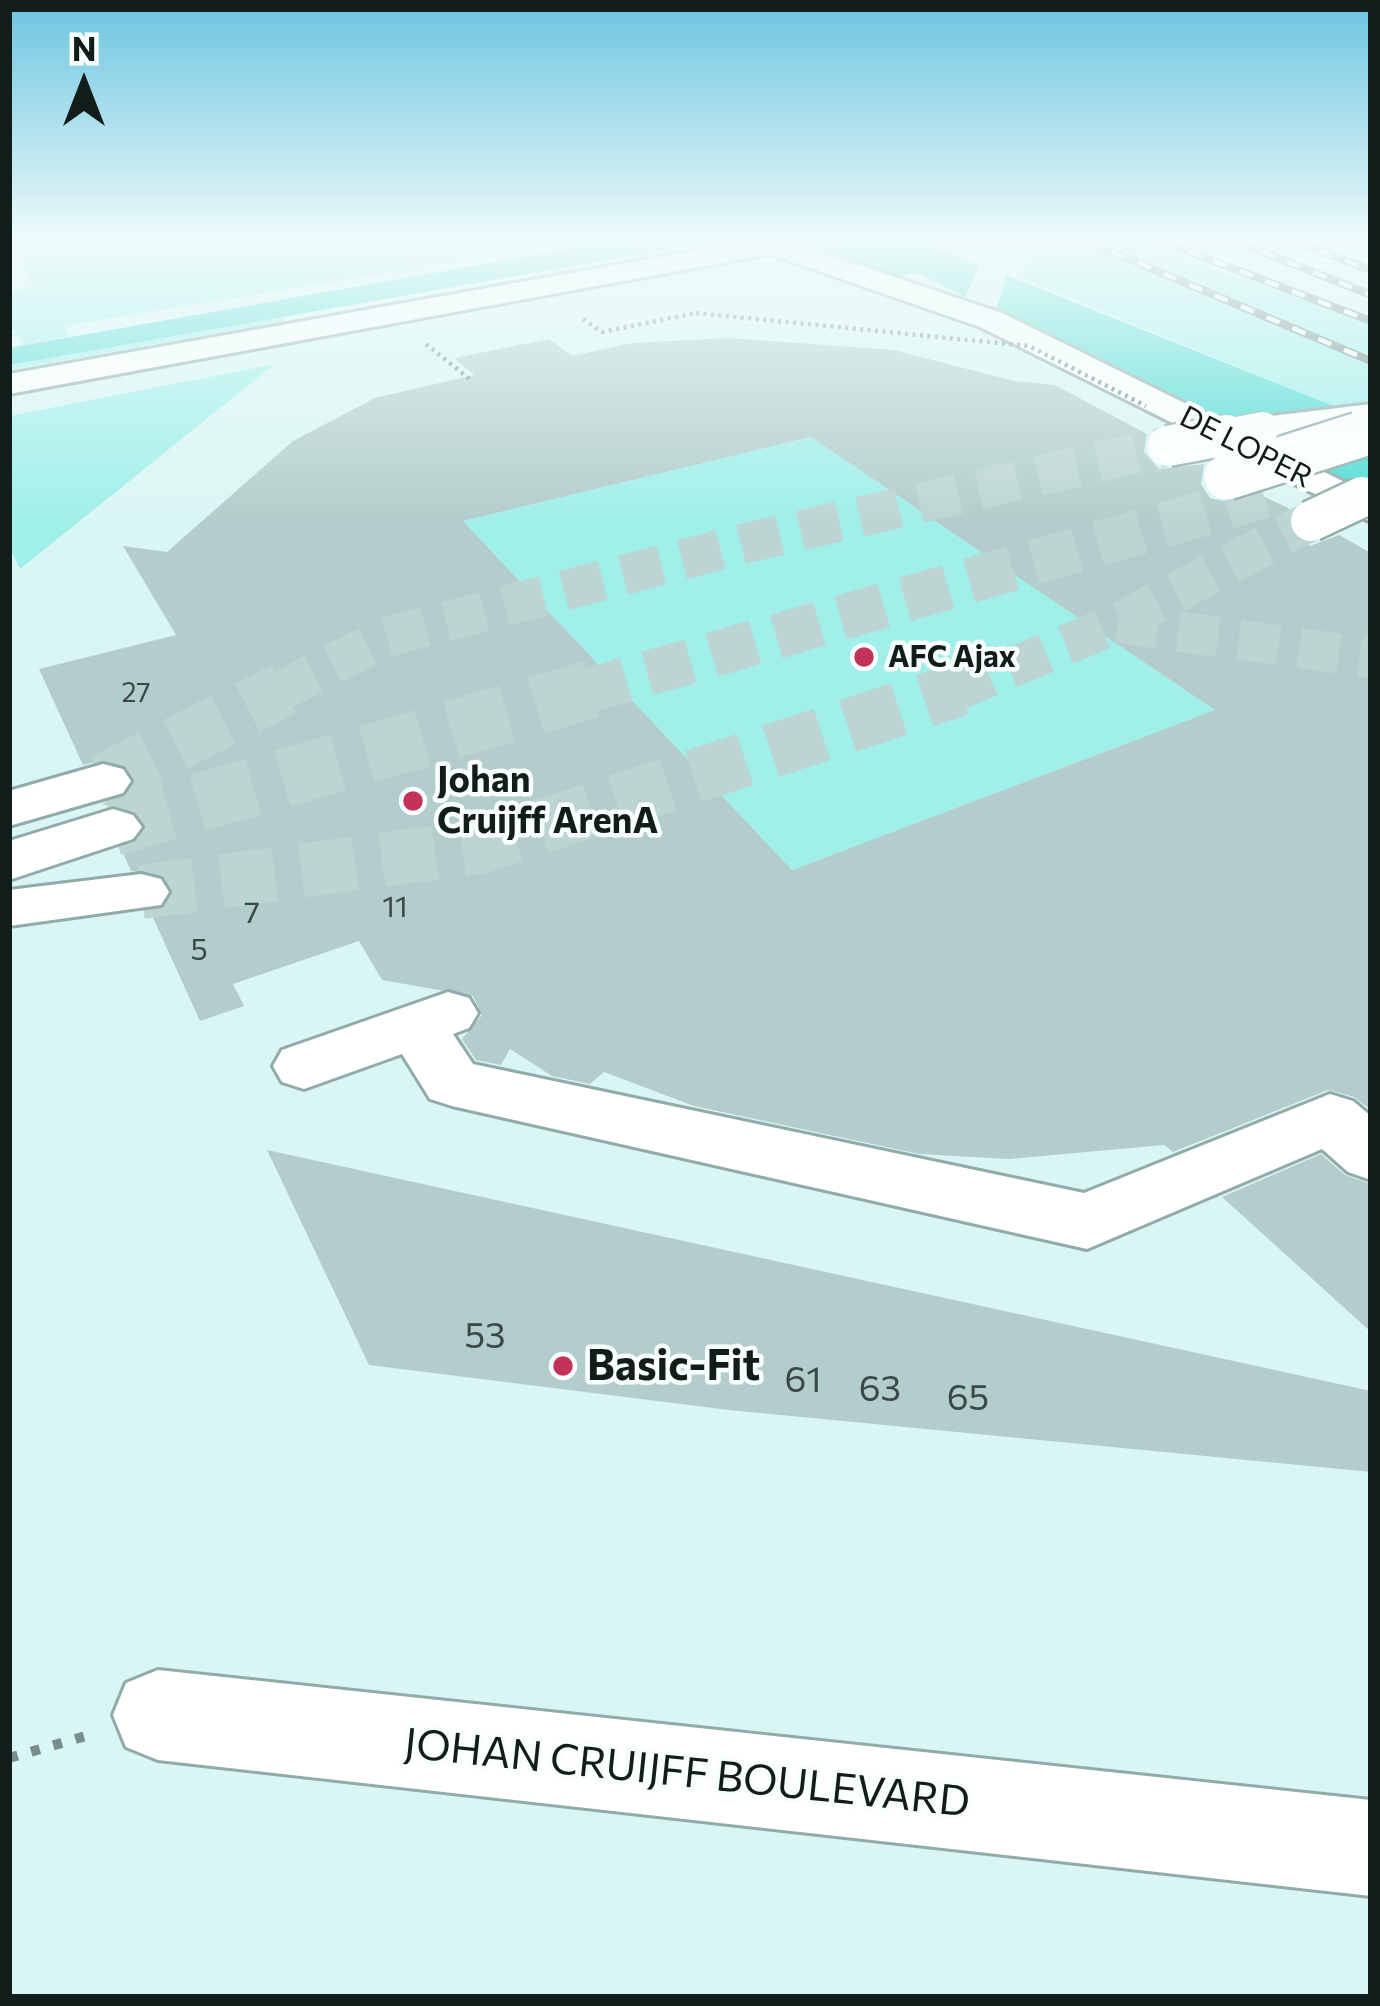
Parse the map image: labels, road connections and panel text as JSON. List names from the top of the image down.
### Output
{
  "streets": {
    "street": ["DE LOPER", "JOHAN CRUIJFF BOULEVARD"]
  },
  "places": ["AFC Ajax", "Johan Cruijff ArenA", "Basic-Fit"],
  "house_numbers": [
    "27",
    "11",
    "7",
    "5",
    "53",
    "61",
    "63",
    "65"
  ],
  "north": "top"
}
